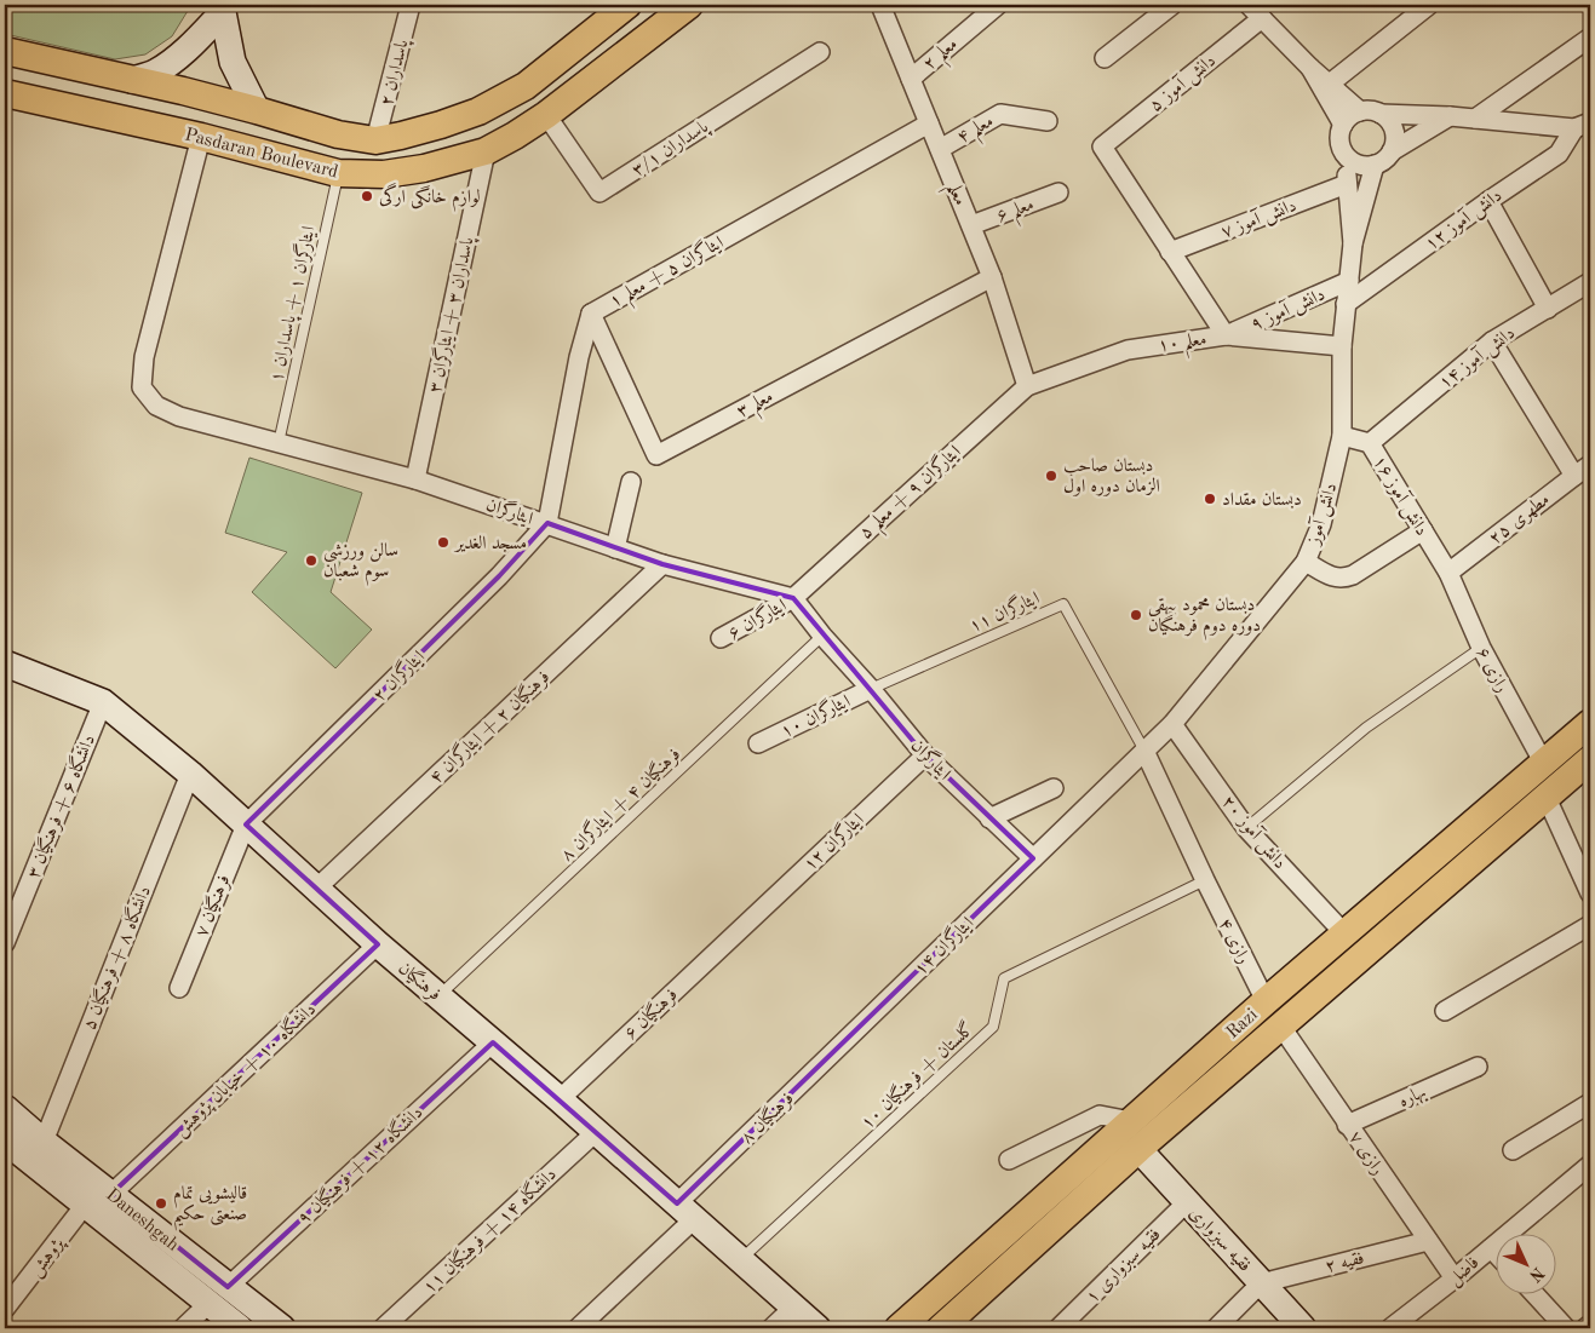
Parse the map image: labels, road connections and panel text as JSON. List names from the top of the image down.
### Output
{
  "streets": {
    "main road": ["Pasdaran Boulevard", "Razi"],
    "street": [
      "معلم ۲",
      "پاسداران ۲",
      "دانش آموز ۵",
      "معلم ۴",
      "پاسداران ۳/۱",
      "معلم",
      "معلم ۶",
      "دانش آموز ۷",
      "دانش آموز ۱۲",
      "ایثاگران ۵ + معلم ۱",
      "دانش آموز ۹",
      "پاسداران ۳ + ایثارگران ۳",
      "معلم ۱۰",
      "دانش آموز ۱۴",
      "معلم ۳",
      "ایثارگران ۹ + معلم ۵",
      "دانش آموز ۱۶",
      "ایثارگران",
      "دانش آموز",
      "مطهری ۲۵",
      "ایثارگران ۶",
      "رازی ۶",
      "ایثارگران ۲",
      "ایثارگران ۱۰",
      "فرهنگیان ۲ + ایثارگران ۴",
      "دانشگاه ۶ + فرهنگیان ۳",
      "دانش آموز ۲۰",
      "ایثارگران ۱۲",
      "فرهنگیان ۷",
      "رازی ۴",
      "ایثارگران ۱۴",
      "دانشگاه ۸ + فرهنگیان ۵",
      "فرهنگیان",
      "فرهنگیان ۶",
      "دانشگاه ۱۰ + خیابان پژوهش",
      "بهاره",
      "فرهنگیان ۸",
      "رازی ۷",
      "دانشگاه ۱۲ + فرهنگیان ۹",
      "Daneshgah",
      "دانشگاه ۱۴ + فرهنگیان ۱۱",
      "فقیه سبزواری",
      "پژوهش",
      "فقیه ۲",
      "فقیه سبزواری ۱",
      "فاضل"
    ],
    "lane": [
      "ایثارگران ۱ + پاسداران ۱",
      "ایثارگران ۱۱",
      "فرهنگیان ۴ + ایثارگران ۸",
      "گلستان + فرهنگیان ۱۰"
    ]
  },
  "crossings": [
    ["معلم ۲", "معلم"],
    ["پاسداران ۲", "Pasdaran Boulevard"],
    ["دانش آموز ۵", "دانش آموز ۷"],
    ["معلم ۴", "معلم"],
    ["پاسداران ۳/۱", "Pasdaran Boulevard"],
    ["Pasdaran Boulevard", "ایثارگران ۱ + پاسداران ۱"],
    ["Pasdaran Boulevard", "پاسداران ۳ + ایثارگران ۳"],
    ["Pasdaran Boulevard", "ایثارگران"],
    ["معلم", "معلم ۶"],
    ["معلم", "ایثاگران ۵ + معلم ۱"],
    ["معلم", "معلم ۱۰"],
    ["معلم", "معلم ۳"],
    ["معلم", "ایثارگران ۹ + معلم ۵"],
    ["دانش آموز ۱۲", "دانش آموز"],
    ["ایثاگران ۵ + معلم ۱", "معلم ۳"],
    ["ایثاگران ۵ + معلم ۱", "ایثارگران"],
    ["ایثاگران ۵ + معلم ۱", "ایثارگران ۲"],
    ["ایثارگران ۱ + پاسداران ۱", "ایثارگران"],
    ["دانش آموز ۹", "معلم ۱۰"],
    ["دانش آموز ۹", "دانش آموز"],
    ["پاسداران ۳ + ایثارگران ۳", "ایثارگران"],
    ["معلم ۱۰", "ایثارگران ۹ + معلم ۵"],
    ["معلم ۱۰", "دانش آموز"],
    ["دانش آموز ۱۴", "دانش آموز ۱۶"],
    ["ایثارگران ۹ + معلم ۵", "ایثارگران"],
    ["ایثارگران ۹ + معلم ۵", "ایثارگران ۶"],
    ["دانش آموز ۱۶", "دانش آموز"],
    ["دانش آموز ۱۶", "مطهری ۲۵"],
    ["دانش آموز ۱۶", "رازی ۶"],
    ["ایثارگران", "دانش آموز"],
    ["ایثارگران", "ایثارگران ۱۱"],
    ["ایثارگران", "ایثارگران ۶"],
    ["ایثارگران", "ایثارگران ۲"],
    ["ایثارگران", "ایثارگران ۱۰"],
    ["ایثارگران", "فرهنگیان ۲ + ایثارگران ۴"],
    ["ایثارگران", "فرهنگیان ۴ + ایثارگران ۸"],
    ["ایثارگران", "ایثارگران ۱۲"],
    ["ایثارگران", "ایثارگران ۱۴"],
    ["دانش آموز", "ایثارگران ۱۱"],
    ["دانش آموز", "دانش آموز ۲۰"],
    ["دانش آموز", "رازی ۴"],
    ["دانش آموز", "ایثارگران ۱۴"],
    ["مطهری ۲۵", "رازی ۶"],
    ["ایثارگران ۱۱", "ایثارگران ۱۰"],
    ["ایثارگران ۱۱", "رازی ۴"],
    ["رازی ۶", "Razi"],
    ["ایثارگران ۲", "فرهنگیان ۷"],
    ["ایثارگران ۲", "فرهنگیان"],
    ["فرهنگیان ۲ + ایثارگران ۴", "فرهنگیان"],
    ["فرهنگیان ۴ + ایثارگران ۸", "فرهنگیان"],
    ["دانشگاه ۶ + فرهنگیان ۳", "فرهنگیان"],
    ["دانش آموز ۲۰", "Razi"],
    ["ایثارگران ۱۲", "فرهنگیان ۶"],
    ["فرهنگیان ۷", "فرهنگیان"],
    ["رازی ۴", "Razi"],
    ["رازی ۴", "گلستان + فرهنگیان ۱۰"],
    ["ایثارگران ۱۴", "فرهنگیان ۸"],
    ["دانشگاه ۸ + فرهنگیان ۵", "فرهنگیان"],
    ["دانشگاه ۸ + فرهنگیان ۵", "Daneshgah"],
    ["فرهنگیان", "فرهنگیان ۶"],
    ["فرهنگیان", "دانشگاه ۱۰ + خیابان پژوهش"],
    ["فرهنگیان", "گلستان + فرهنگیان ۱۰"],
    ["فرهنگیان", "فرهنگیان ۸"],
    ["فرهنگیان", "دانشگاه ۱۲ + فرهنگیان ۹"],
    ["فرهنگیان", "دانشگاه ۱۴ + فرهنگیان ۱۱"],
    ["Razi", "رازی ۷"],
    ["Razi", "فقیه سبزواری"],
    ["دانشگاه ۱۰ + خیابان پژوهش", "Daneshgah"],
    ["بهاره", "رازی ۷"],
    ["رازی ۷", "فقیه ۲"],
    ["رازی ۷", "فاضل"],
    ["دانشگاه ۱۲ + فرهنگیان ۹", "Daneshgah"],
    ["Daneshgah", "پژوهش"],
    ["فقیه سبزواری", "فقیه ۲"],
    ["فقیه سبزواری", "فقیه سبزواری ۱"]
  ],
  "places": [
    "لوازم خانگی ارگی",
    "دبستان صاحب الزمان دوره اول",
    "دبستان مقداد",
    "مسجد الغدیر",
    "سالن ورزشی سوم شعبان",
    "دبستان محمود بیهقی دوره دوم فرهنگیان",
    "قالیشویی تمام صنعتی حکیم"
  ],
  "north": "bottom right"
}
